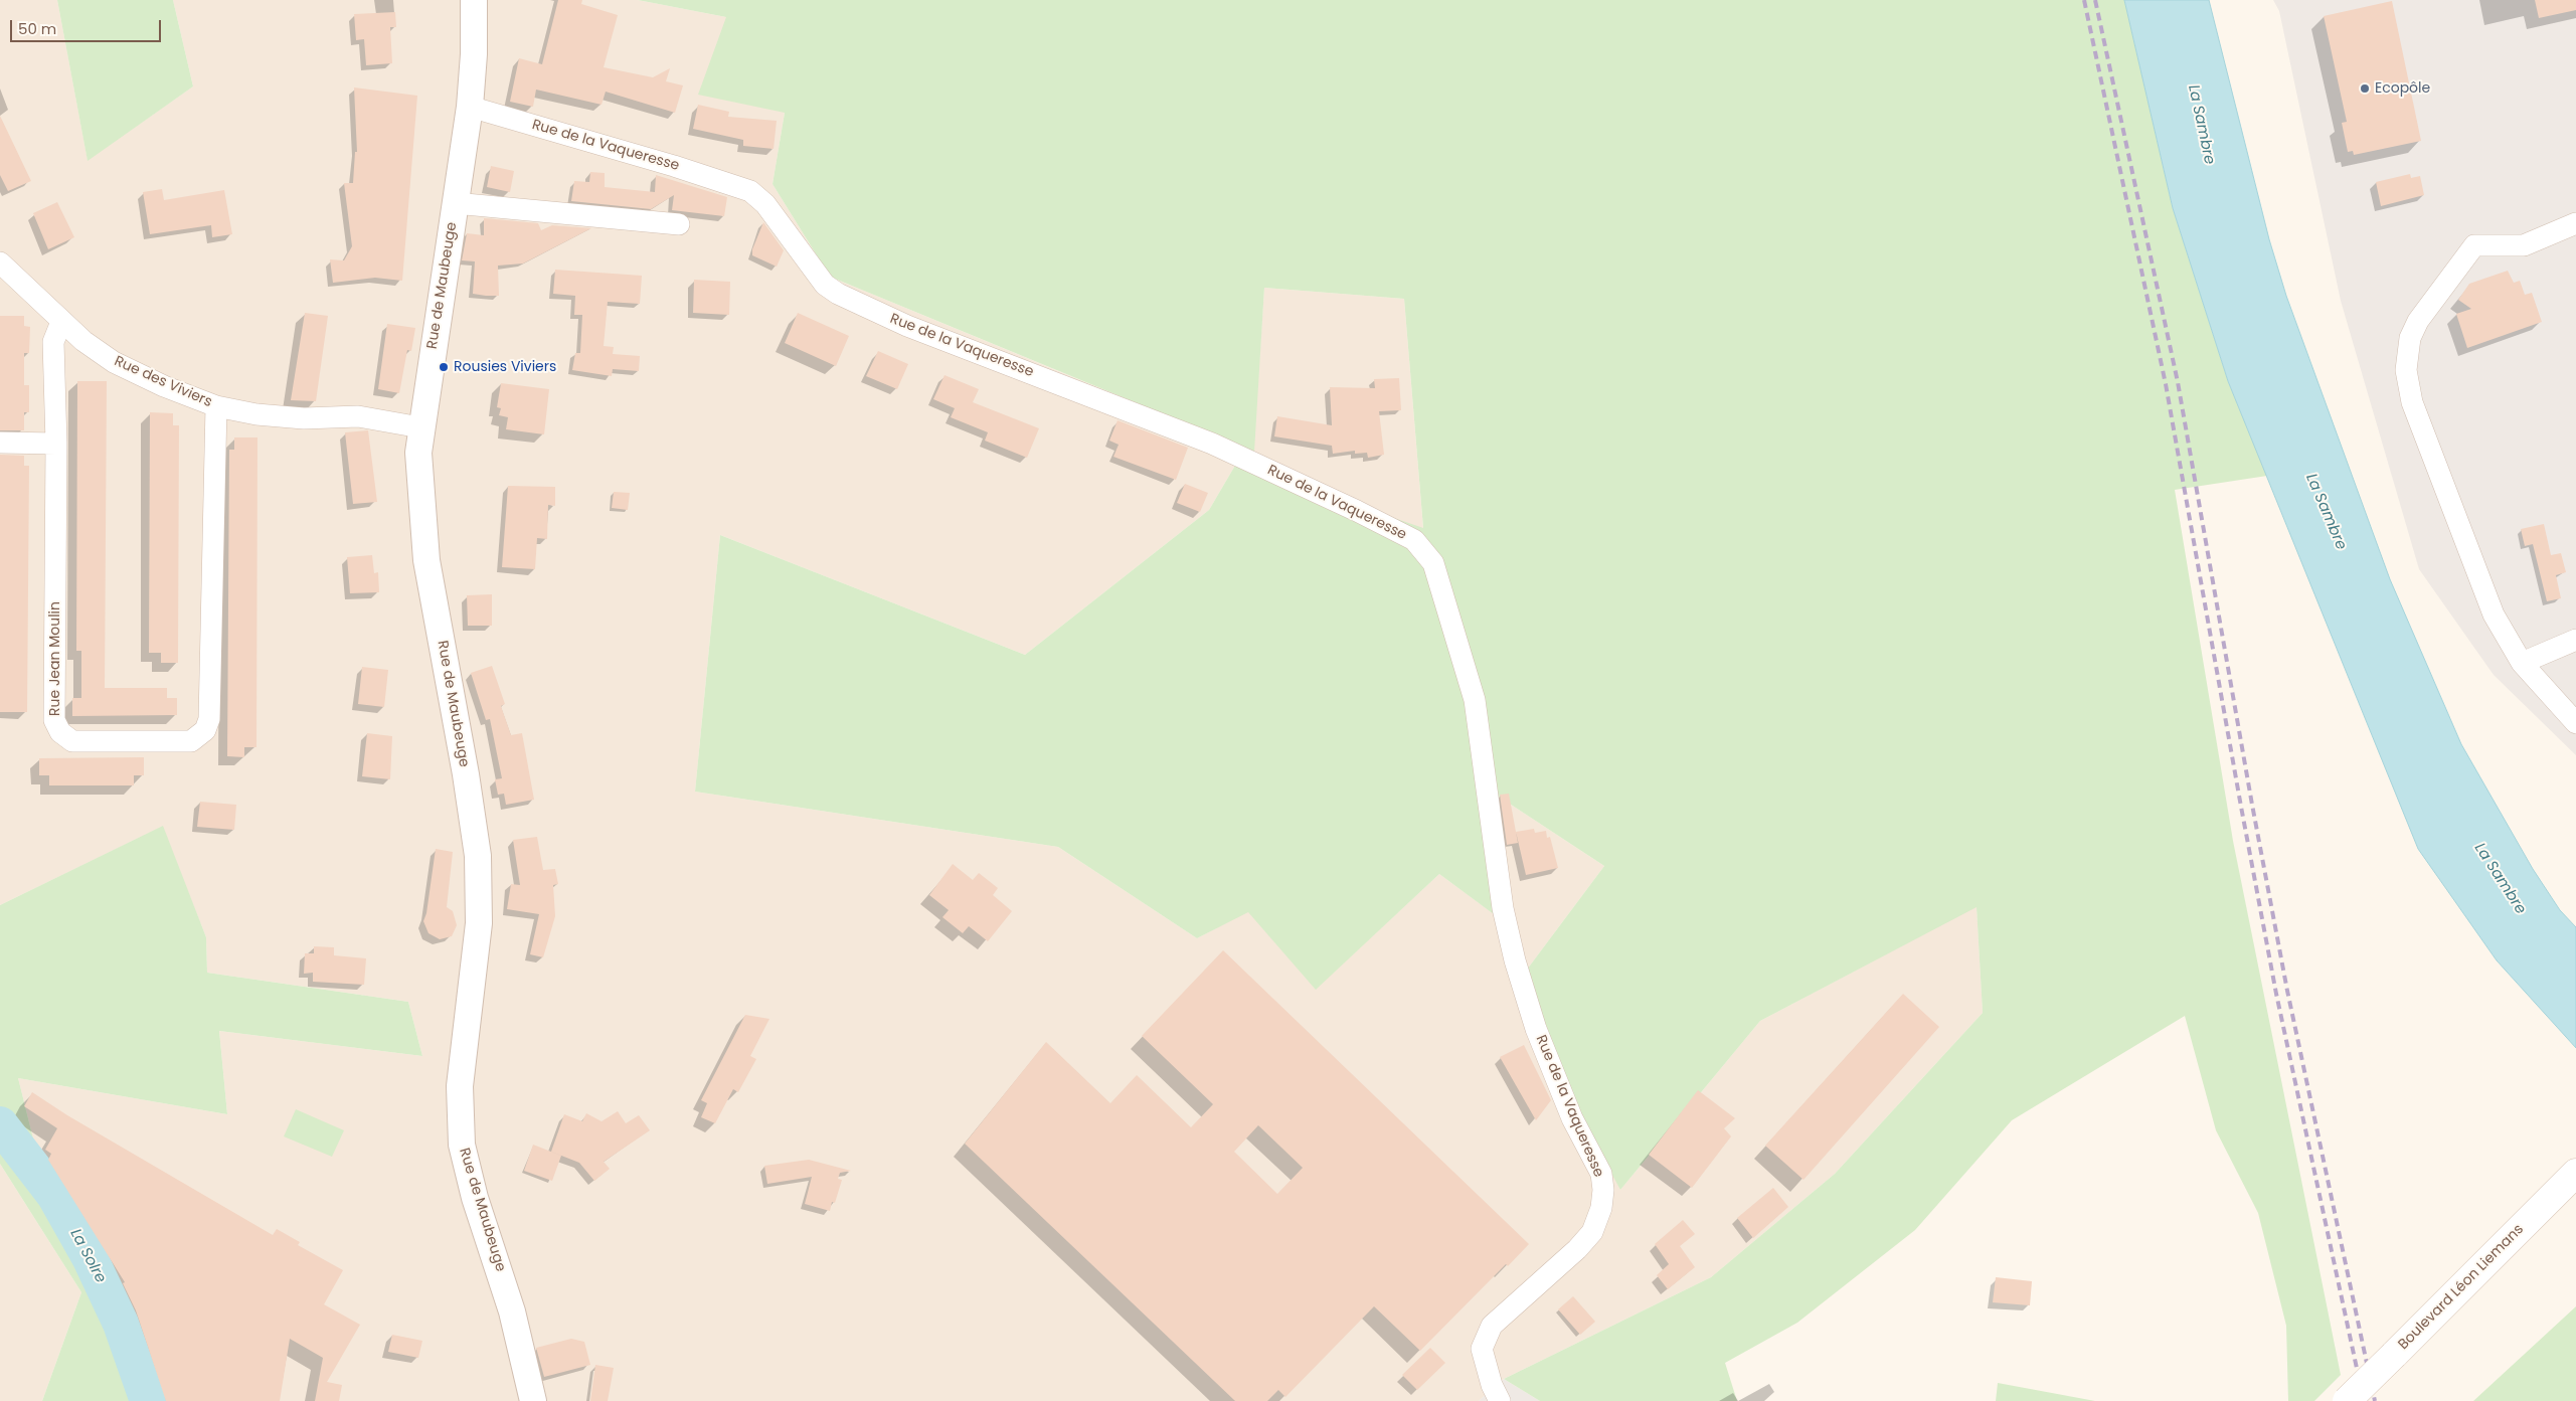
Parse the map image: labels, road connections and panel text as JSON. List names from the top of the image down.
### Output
{
  "streets": {
    "main road": ["Boulevard Léon Liemans"],
    "street": [
      "Rue de la Vaqueresse",
      "Rue de Maubeuge",
      "Rue des Viviers",
      "Rue Jean Moulin"
    ]
  },
  "crossings": [
    ["Rue de la Vaqueresse", "Rue de Maubeuge"],
    ["Rue de Maubeuge", "Rue des Viviers"],
    ["Rue des Viviers", "Rue Jean Moulin"]
  ],
  "water": ["La Sambre", "La Solre"],
  "places": ["Ecopôle", "Rousies Viviers"],
  "scale_bar": "50 m"
}
